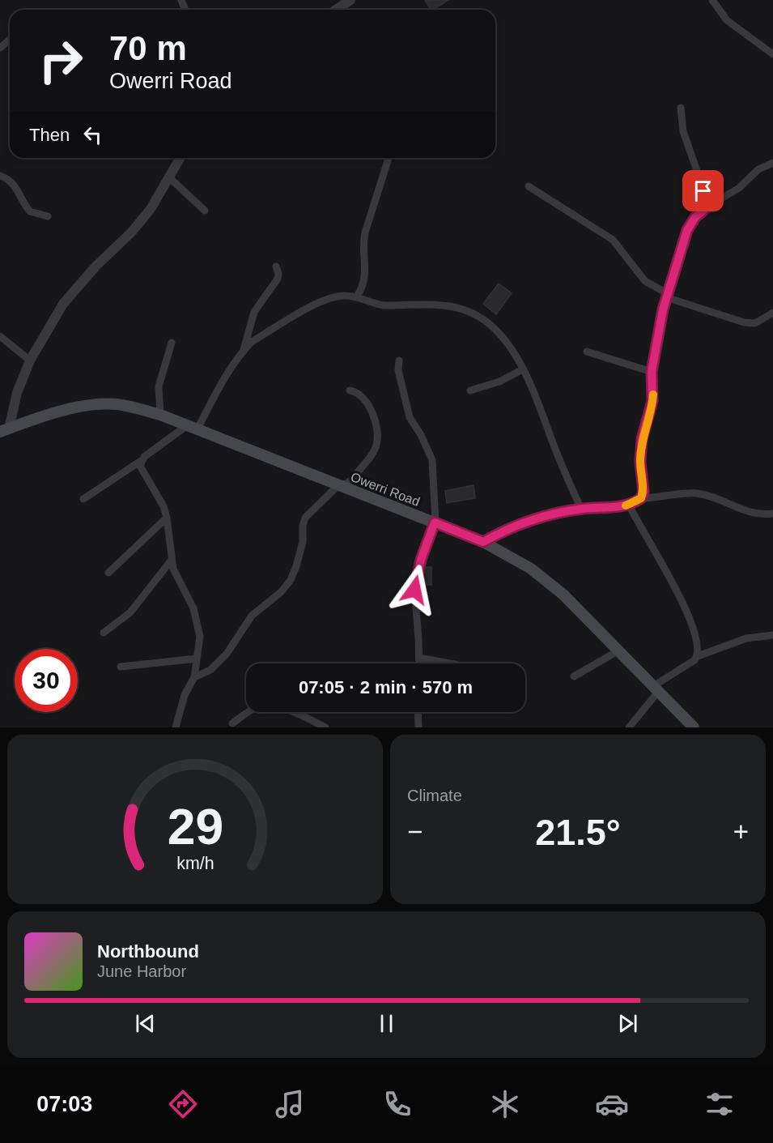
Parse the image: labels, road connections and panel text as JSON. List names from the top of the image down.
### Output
{
  "streets": {
    "main road": ["Owerri Road"]
  },
  "page": {
    "turn": ["70 m", "Owerri Road"],
    "then": "Then",
    "limit": "30",
    "trip": "07:05 · 2 min · 570 m",
    "tile": "Climate",
    "heat": ["−", "21.5°", "+"],
    "song": ["Northbound", "June Harbor"],
    "tabs": "07:03",
    "gauge": ["29", "km/h"]
  }
}
